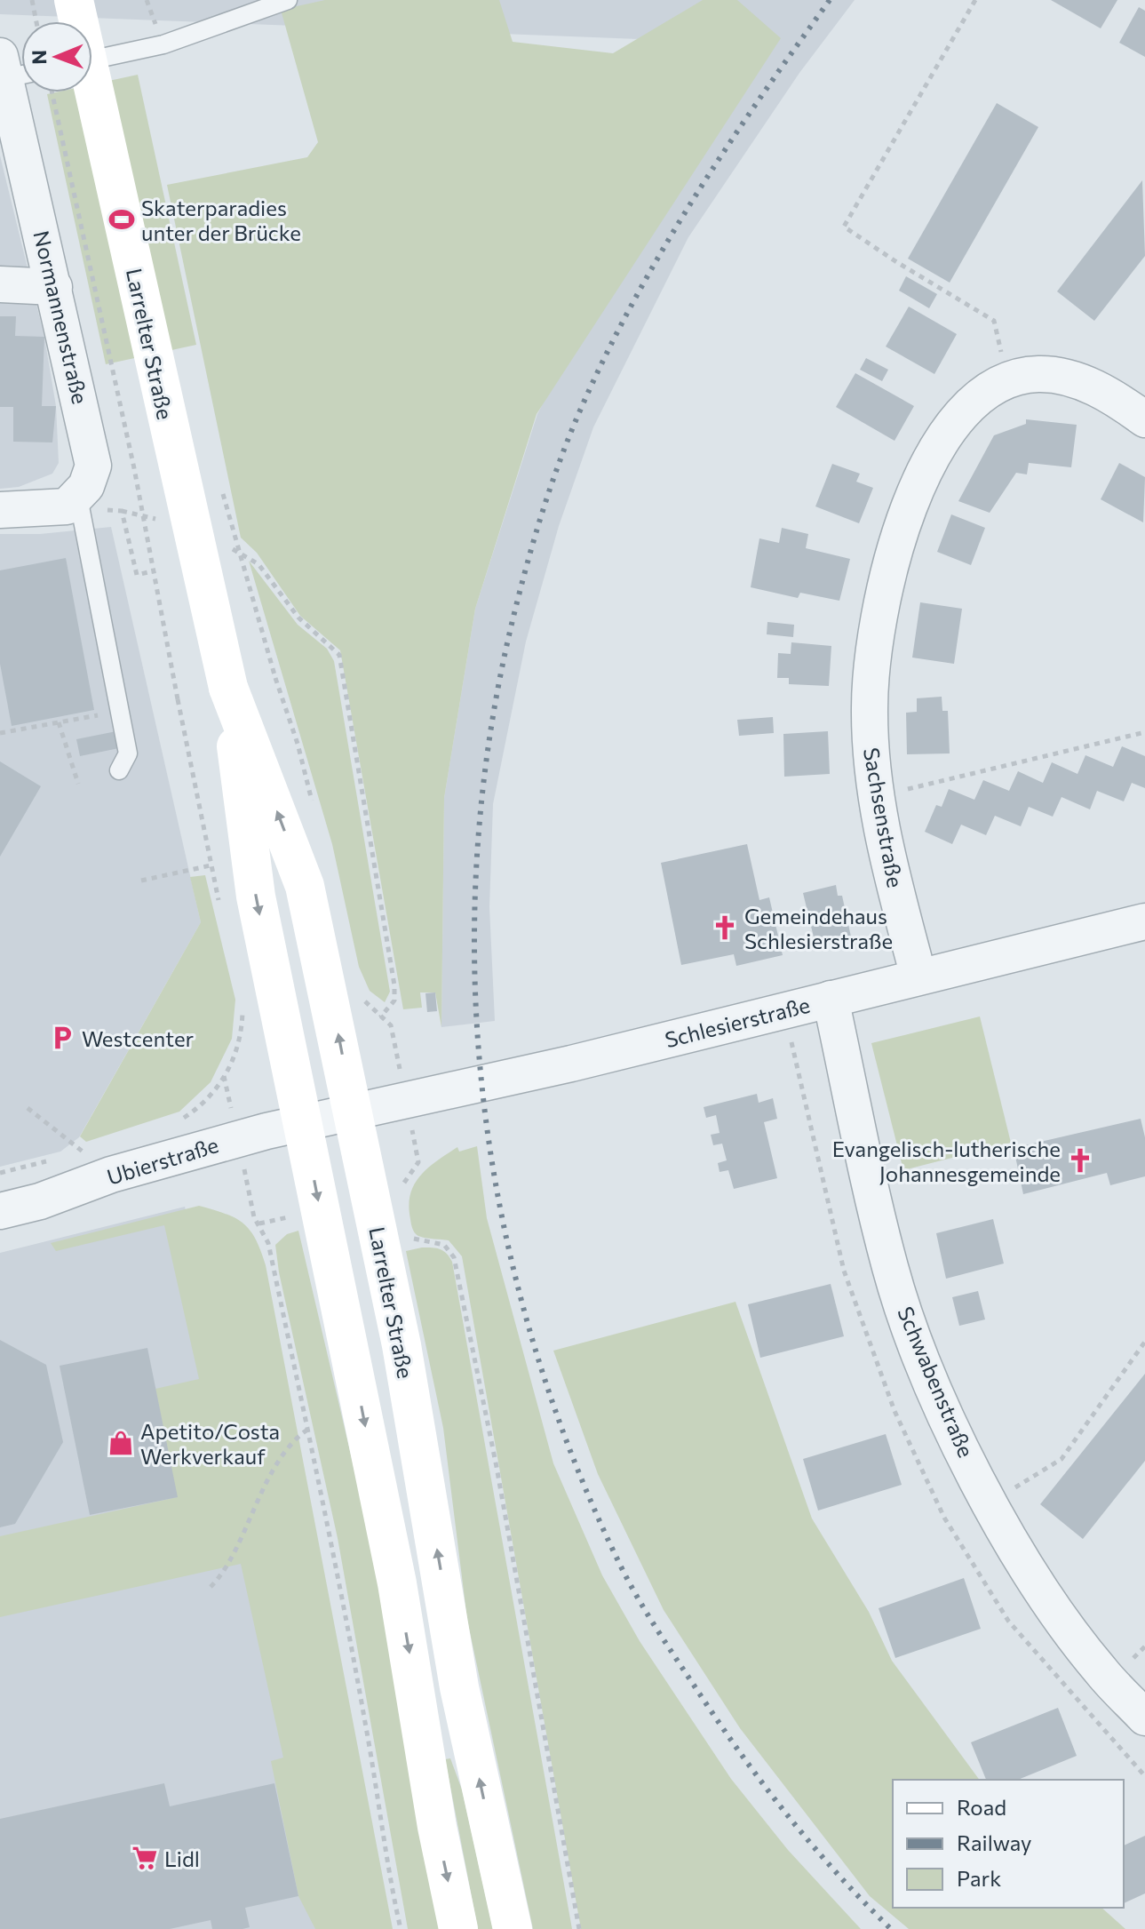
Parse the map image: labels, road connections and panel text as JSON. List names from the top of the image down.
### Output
{
  "streets": {
    "street": [
      "Normannenstraße",
      "Larrelter Straße",
      "Sachsenstraße",
      "Schlesierstraße",
      "Ubierstraße",
      "Schwabenstraße"
    ]
  },
  "crossings": [
    ["Larrelter Straße", "Schlesierstraße"],
    ["Larrelter Straße", "Ubierstraße"],
    ["Sachsenstraße", "Schlesierstraße"],
    ["Schlesierstraße", "Ubierstraße"],
    ["Schlesierstraße", "Schwabenstraße"]
  ],
  "places": {
    "sports": ["Skaterparadies unter der Brücke"],
    "church": ["Gemeindehaus Schlesierstraße", "Evangelisch-lutherische Johannesgemeinde"],
    "parking": ["Westcenter"],
    "shop": ["Apetito/Costa Werkverkauf"],
    "supermarket": ["Lidl"]
  },
  "legend": ["Road", "Railway", "Park"],
  "north": "left"
}
